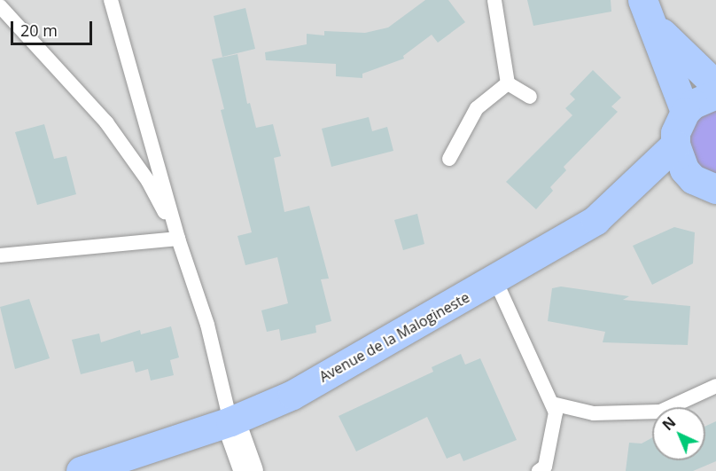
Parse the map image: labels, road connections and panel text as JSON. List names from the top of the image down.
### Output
{
  "streets": {
    "street": ["Avenue de la Malogineste"]
  },
  "scale_bar": "20 m",
  "north": "top left"
}
